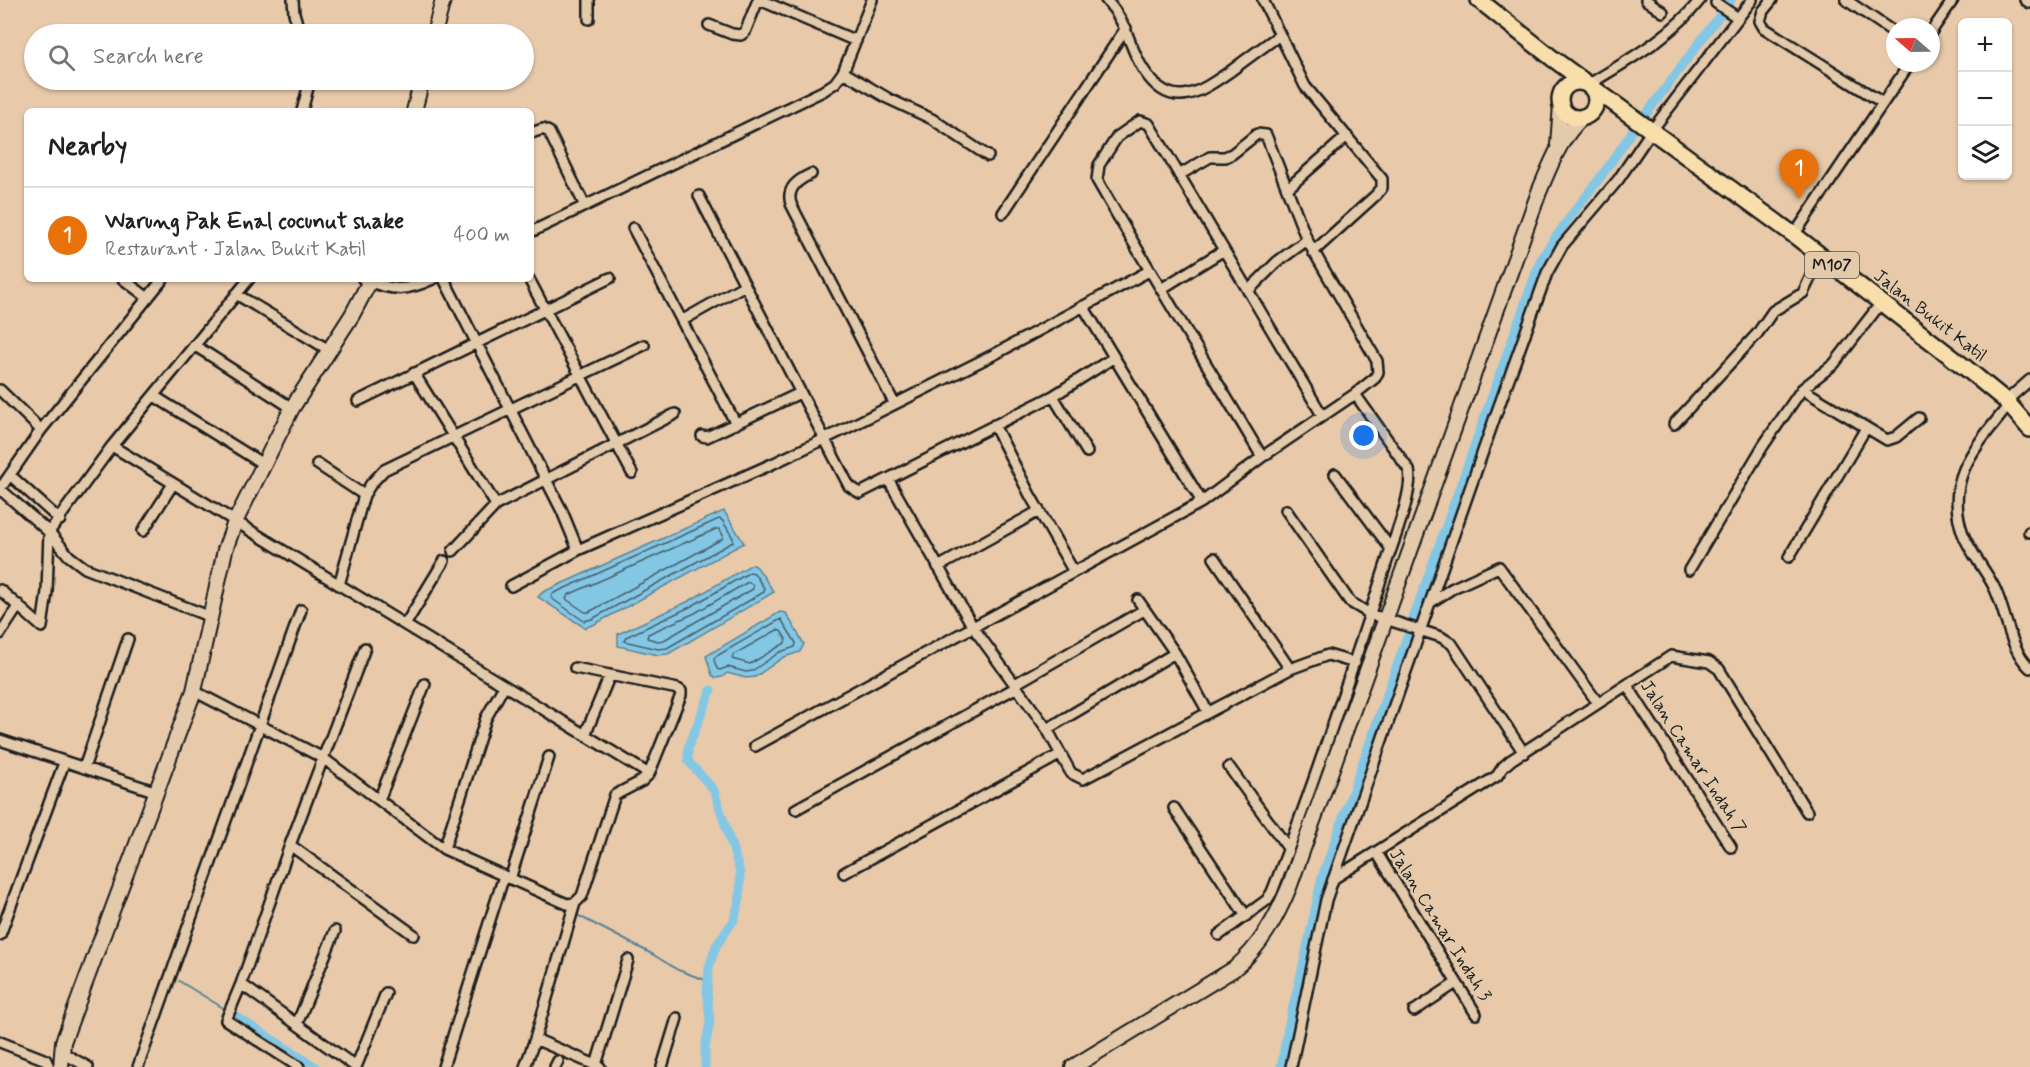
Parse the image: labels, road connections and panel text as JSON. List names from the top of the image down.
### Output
{
  "streets": {
    "main road": ["M107", "Jalan Bukit Katil"],
    "street": ["Jalan Camar Indah 7", "Jalan Camar Indah 3"]
  },
  "crossings": [
    ["M107", "Jalan Bukit Katil"]
  ],
  "north": "left",
  "page": {
    "map_buttons": ["+", "−"],
    "search": "Search here",
    "heading": "Nearby",
    "pins": "1",
    "list": [
      {
        "mark": "1",
        "name": "Warung Pak Enal cocunut shake",
        "note": "Restaurant · Jalan Bukit Katil",
        "value": "400 m"
      }
    ]
  }
}
